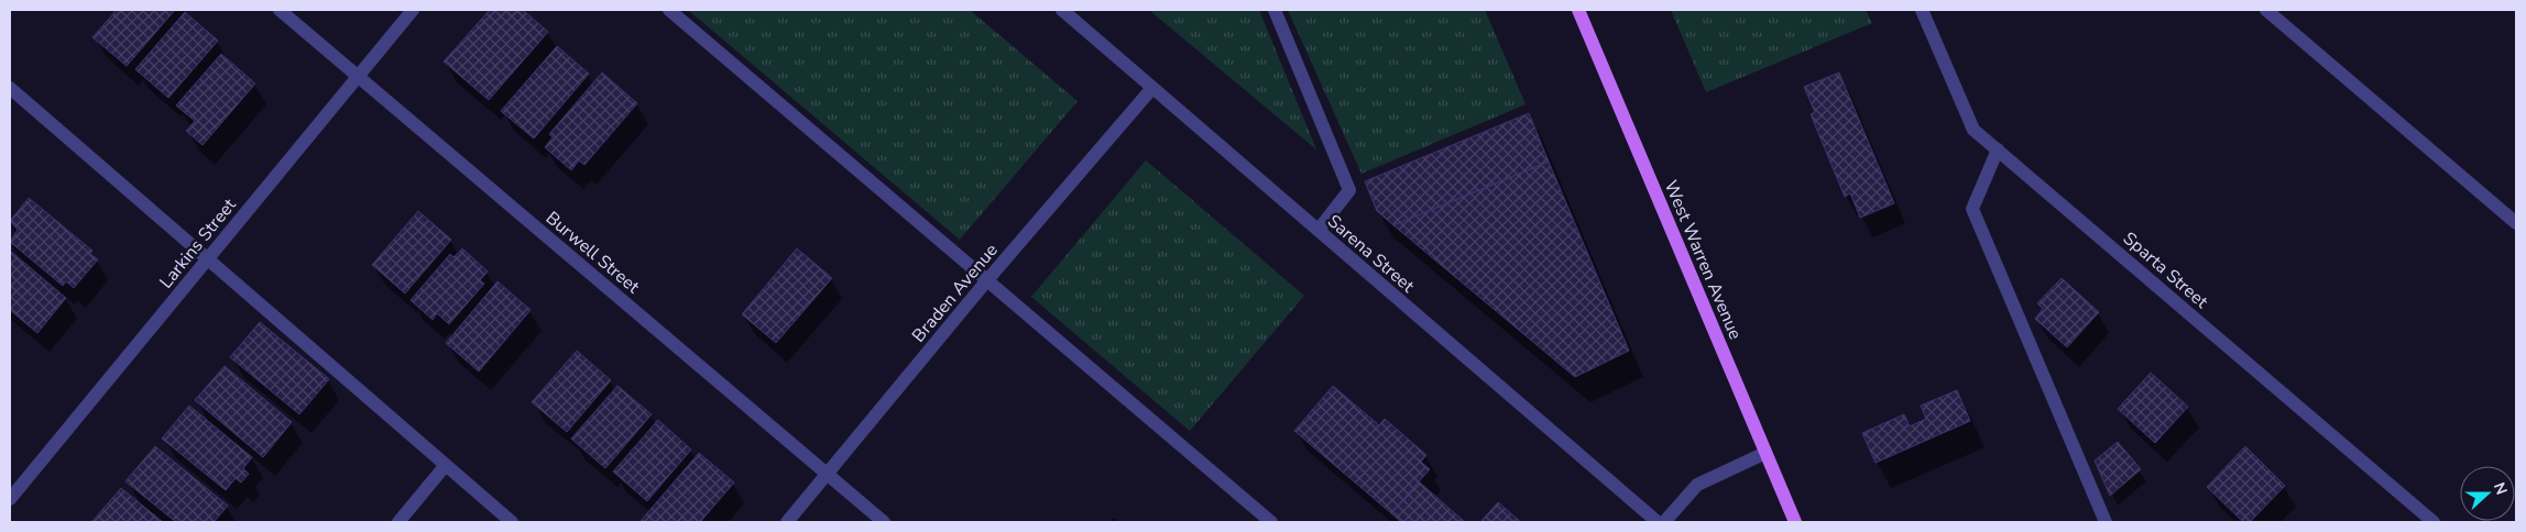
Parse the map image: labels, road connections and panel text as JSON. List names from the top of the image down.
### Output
{
  "streets": {
    "main road": ["West Warren Avenue"],
    "street": [
      "Larkins Street",
      "Burwell Street",
      "Sarena Street",
      "Sparta Street",
      "Braden Avenue"
    ]
  },
  "crossings": [
    ["Larkins Street", "Burwell Street"],
    ["Burwell Street", "Braden Avenue"],
    ["Sarena Street", "Braden Avenue"]
  ],
  "north": "right"
}
